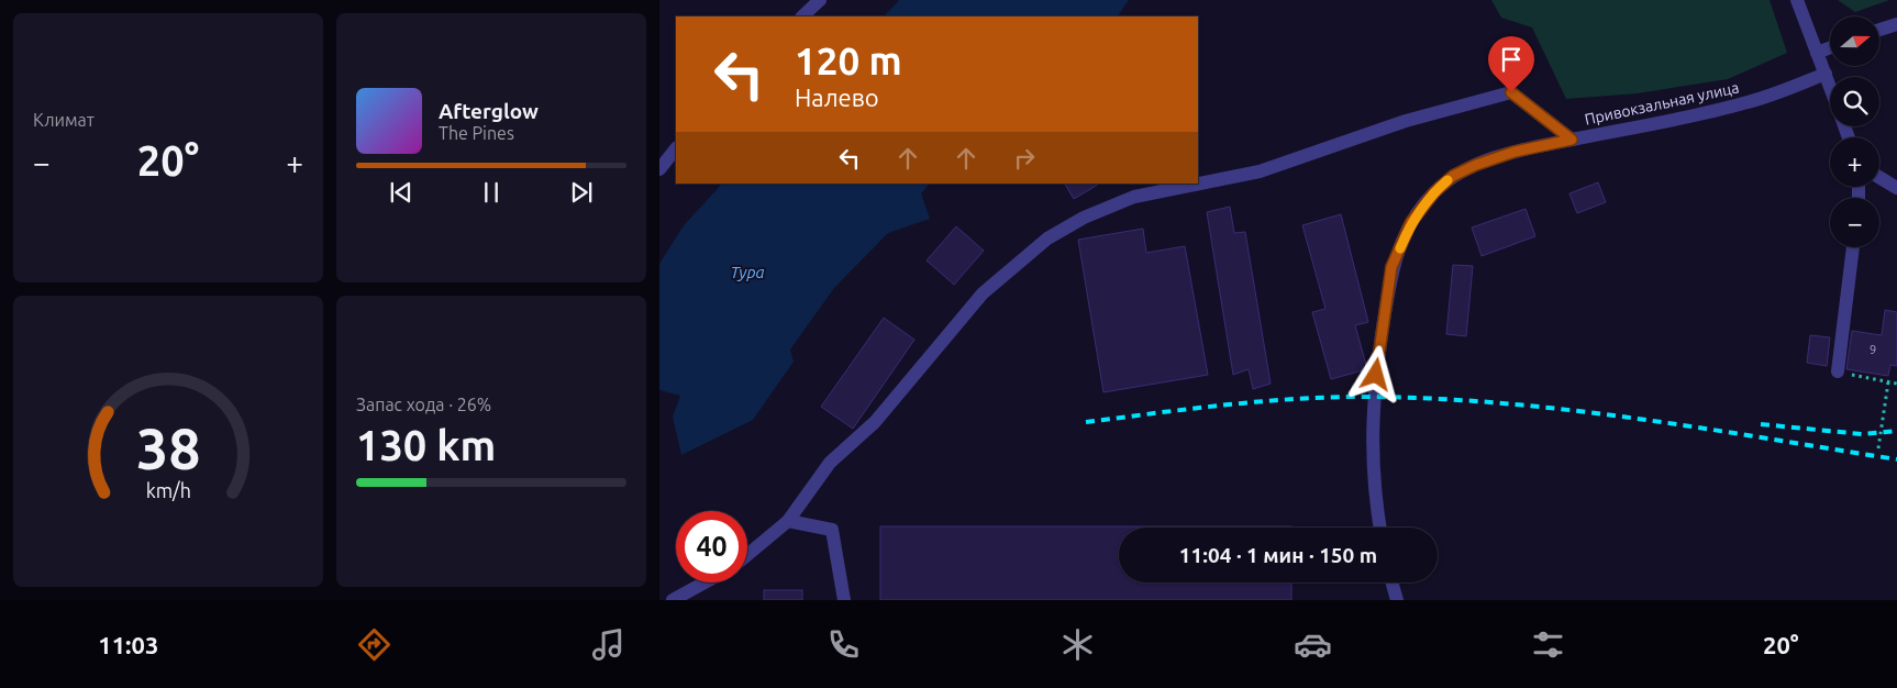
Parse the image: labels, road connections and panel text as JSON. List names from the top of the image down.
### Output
{
  "streets": {
    "street": ["Привокзальная улица"]
  },
  "water": ["Тура"],
  "house_numbers": ["9"],
  "north": "right",
  "page": {
    "tile": [
      "Климат",
      ["Запас хода · 26%", "130 km"]
    ],
    "map_buttons": ["+", "−"],
    "turn": ["120 m", "Налево"],
    "song": ["Afterglow", "The Pines"],
    "heat": ["−", "20°", "+"],
    "limit": "40",
    "trip": "11:04 · 1 мин · 150 m",
    "tabs": ["11:03", "20°"],
    "gauge": ["38", "km/h"]
  }
}
